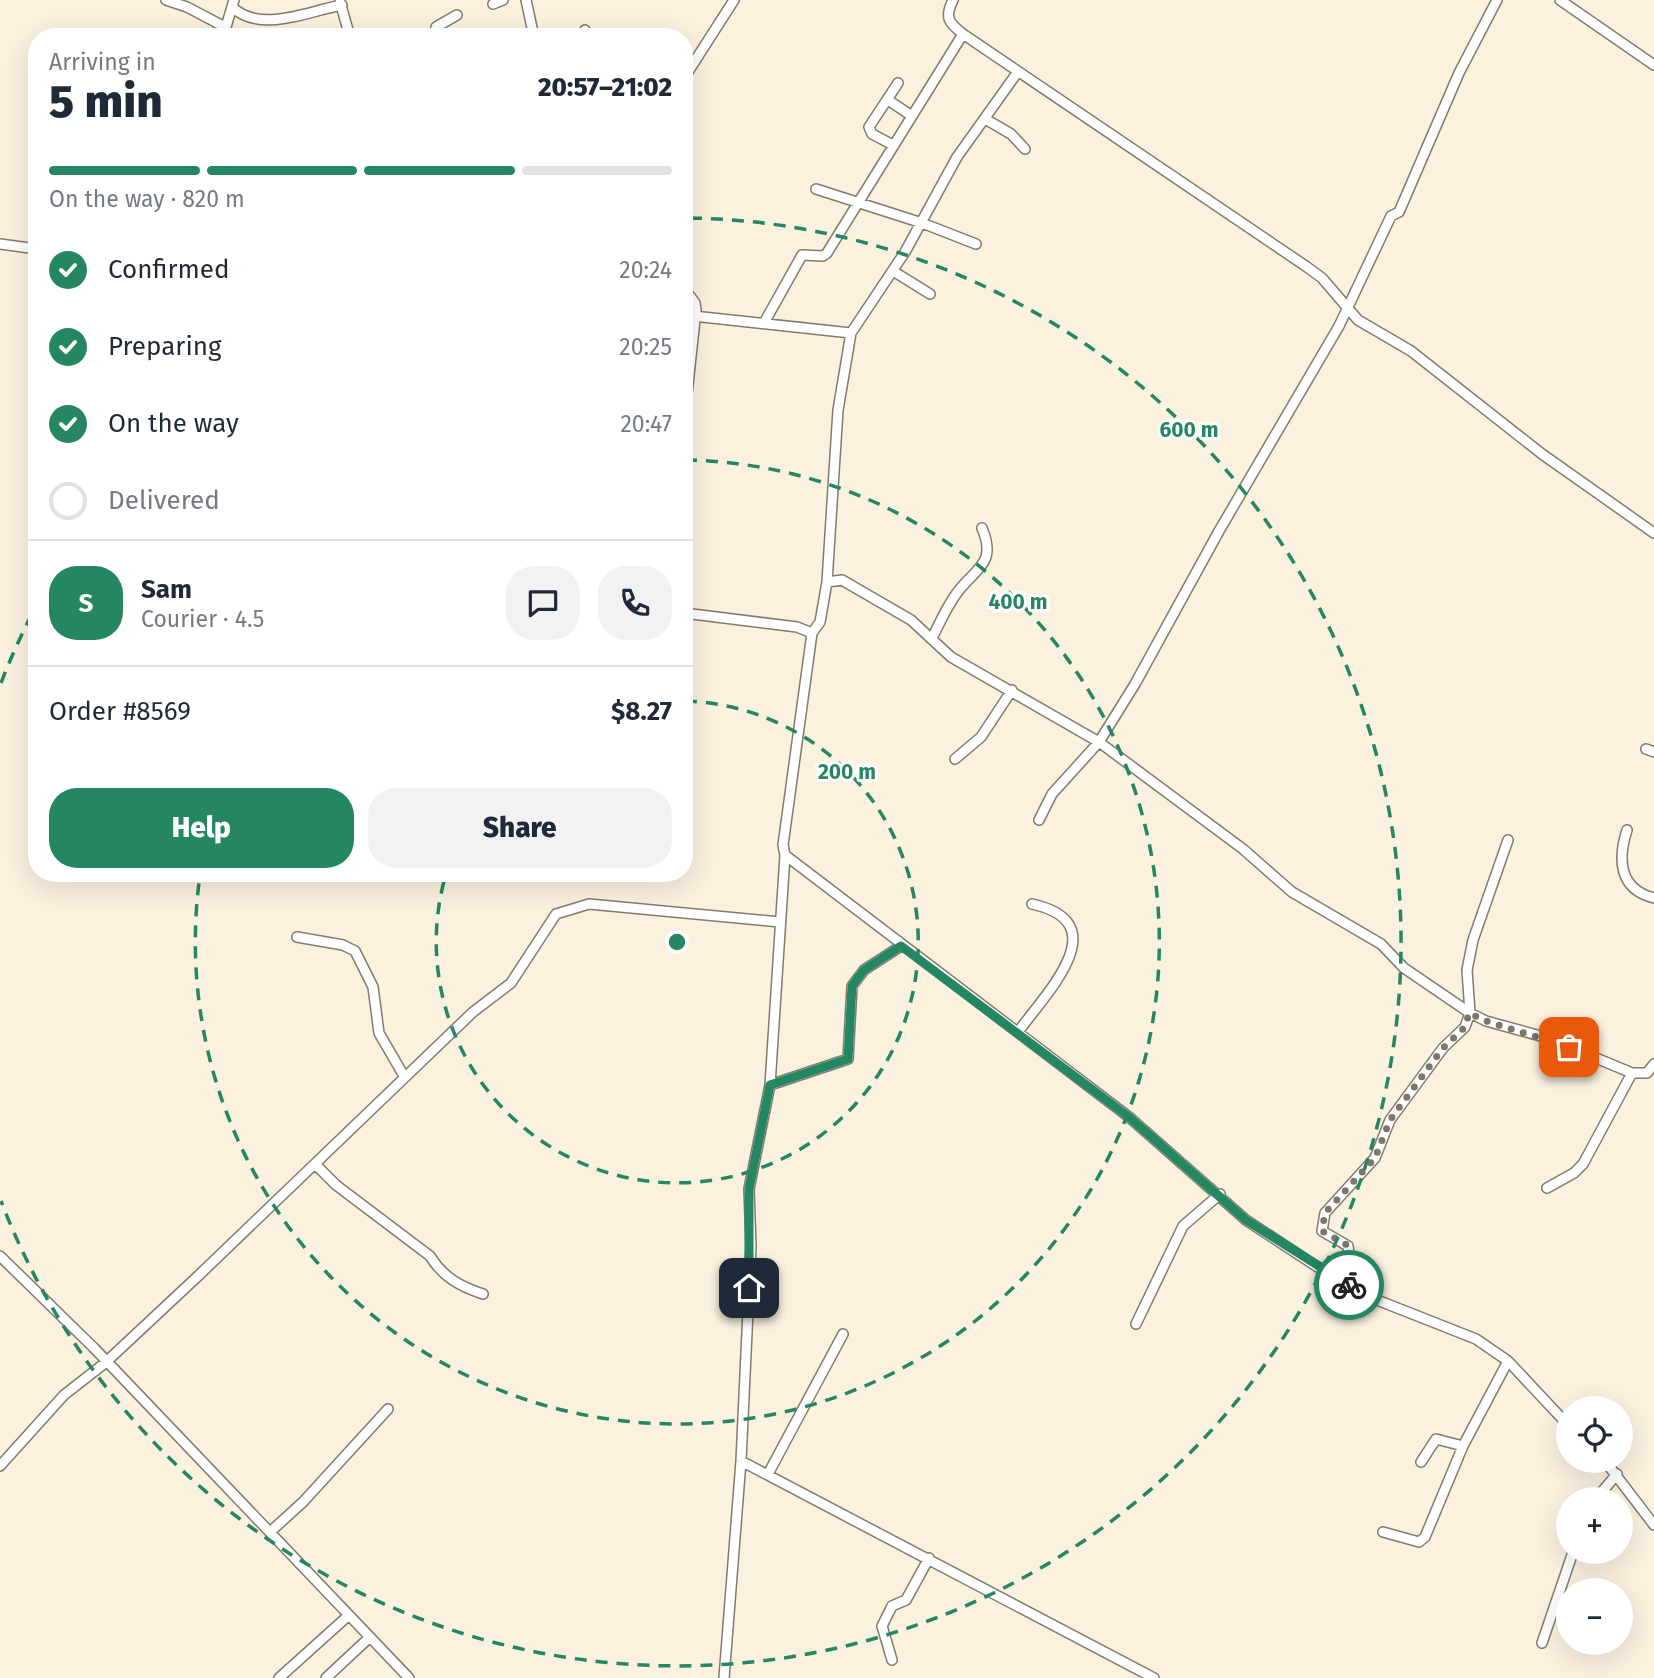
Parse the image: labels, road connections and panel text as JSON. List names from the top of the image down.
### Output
{
  "page": {
    "heading": ["5 min", "Arriving in", "20:57–21:02"],
    "panel": [
      "Sam",
      "Courier · 4.5",
      "Order #8569",
      "$8.27"
    ],
    "bar": "On the way · 820 m",
    "list": [
      ["Confirmed", "20:24"],
      ["Preparing", "20:25"],
      ["On the way", "20:47"],
      "Delivered"
    ],
    "round": "S",
    "buttons": ["Help", "Share"],
    "map_buttons": ["+", "−"]
  },
  "rings": ["600 m", "400 m", "200 m"]
}
